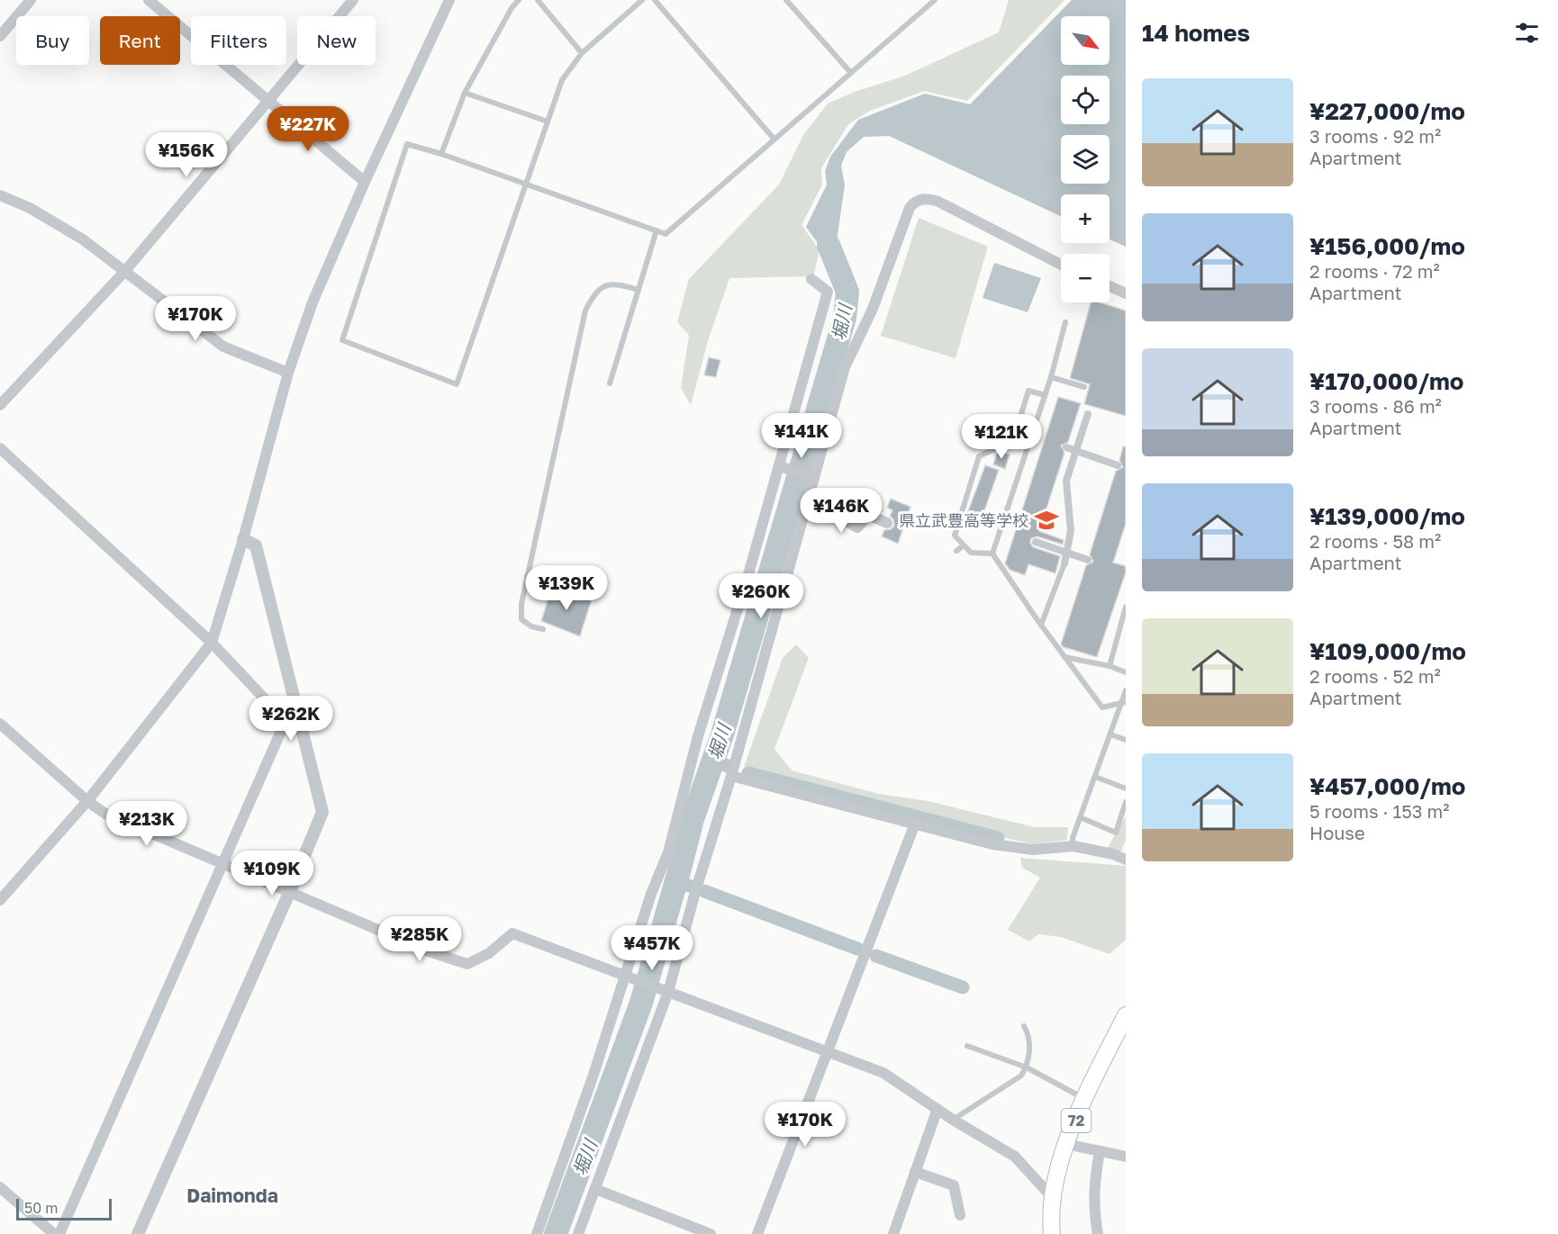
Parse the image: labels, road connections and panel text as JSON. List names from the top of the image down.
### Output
{
  "streets": {
    "main road": ["72"]
  },
  "districts": ["Daimonda"],
  "water": ["堀川"],
  "places": {
    "school or university": ["県立武豊高等学校"]
  },
  "scale_bar": "50 m",
  "north": "bottom right",
  "page": {
    "heading": "14 homes",
    "map_buttons": ["+", "−"],
    "chip": [
      "Buy",
      "Rent",
      "Filters",
      "New"
    ],
    "list": [
      {
        "name": "¥227,000/mo",
        "note": "3 rooms · 92 m² · Apartment"
      },
      {
        "name": "¥156,000/mo",
        "note": "2 rooms · 72 m² · Apartment"
      },
      {
        "name": "¥170,000/mo",
        "note": "3 rooms · 86 m² · Apartment"
      },
      {
        "name": "¥139,000/mo",
        "note": "2 rooms · 58 m² · Apartment"
      },
      {
        "name": "¥109,000/mo",
        "note": "2 rooms · 52 m² · Apartment"
      },
      {
        "name": "¥457,000/mo",
        "note": "5 rooms · 153 m² · House"
      }
    ],
    "price": [
      "¥227K",
      "¥156K",
      "¥170K",
      "¥141K",
      "¥121K",
      "¥146K",
      "¥139K",
      "¥260K",
      "¥262K",
      "¥213K",
      "¥109K",
      "¥285K",
      "¥457K",
      "¥170K"
    ],
    "scale": "50 m"
  }
}
